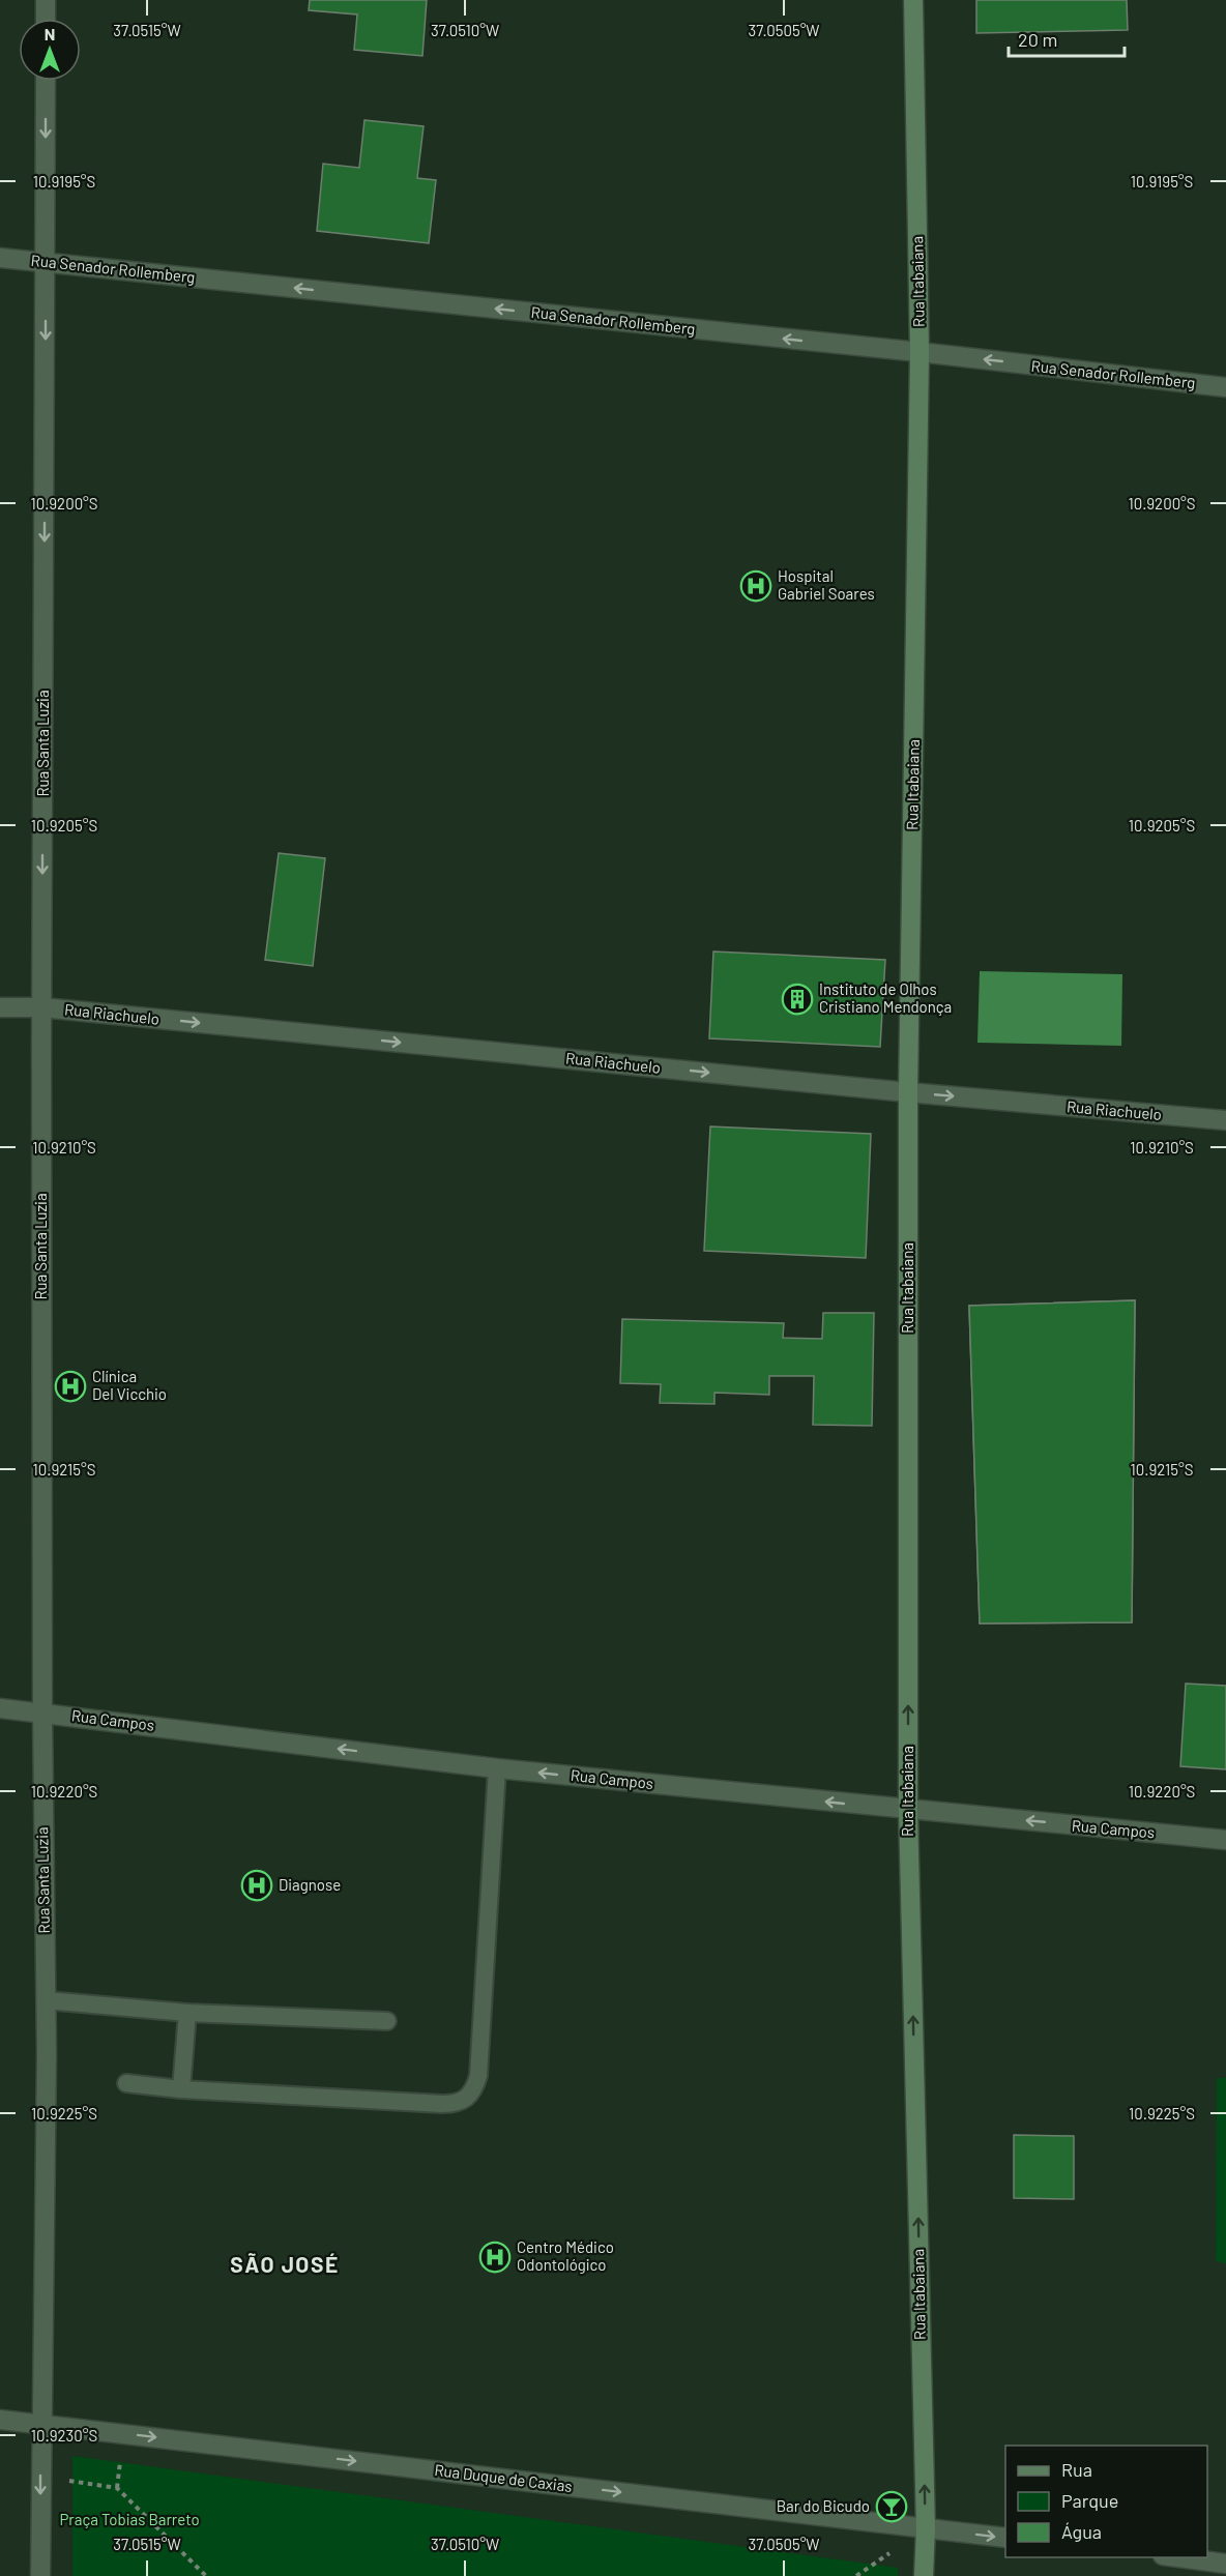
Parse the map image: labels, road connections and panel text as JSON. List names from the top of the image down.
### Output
{
  "streets": {
    "main road": ["Rua Itabaiana"],
    "street": [
      "Rua Senador Rollemberg",
      "Rua Santa Luzia",
      "Rua Riachuelo",
      "Rua Campos",
      "Rua Duque de Caxias"
    ]
  },
  "crossings": [
    ["Rua Senador Rollemberg", "Rua Itabaiana"],
    ["Rua Senador Rollemberg", "Rua Santa Luzia"],
    ["Rua Itabaiana", "Rua Riachuelo"],
    ["Rua Itabaiana", "Rua Campos"],
    ["Rua Itabaiana", "Rua Duque de Caxias"],
    ["Rua Santa Luzia", "Rua Riachuelo"],
    ["Rua Santa Luzia", "Rua Campos"],
    ["Rua Santa Luzia", "Rua Duque de Caxias"]
  ],
  "one_way": [
    "Rua Senador Rollemberg",
    "Rua Itabaiana",
    "Rua Santa Luzia",
    "Rua Riachuelo",
    "Rua Campos",
    "Rua Duque de Caxias"
  ],
  "districts": ["SÃO JOSÉ"],
  "parks": ["Praça Tobias Barreto"],
  "places": {
    "hospital": [
      "Hospital Gabriel Soares",
      "Clínica Del Vicchio",
      "Diagnose",
      "Centro Médico Odontológico"
    ],
    "building": ["Instituto de Olhos Cristiano Mendonça"],
    "bar": ["Bar do Bicudo"]
  },
  "legend": ["Rua", "Parque", "Água"],
  "scale_bar": "20 m",
  "north": "top",
  "coordinates": [
    "37.0515°W",
    "37.0510°W",
    "37.0505°W",
    "10.9195°S",
    "10.9200°S",
    "10.9205°S",
    "10.9210°S",
    "10.9215°S",
    "10.9220°S",
    "10.9225°S",
    "10.9230°S"
  ]
}
